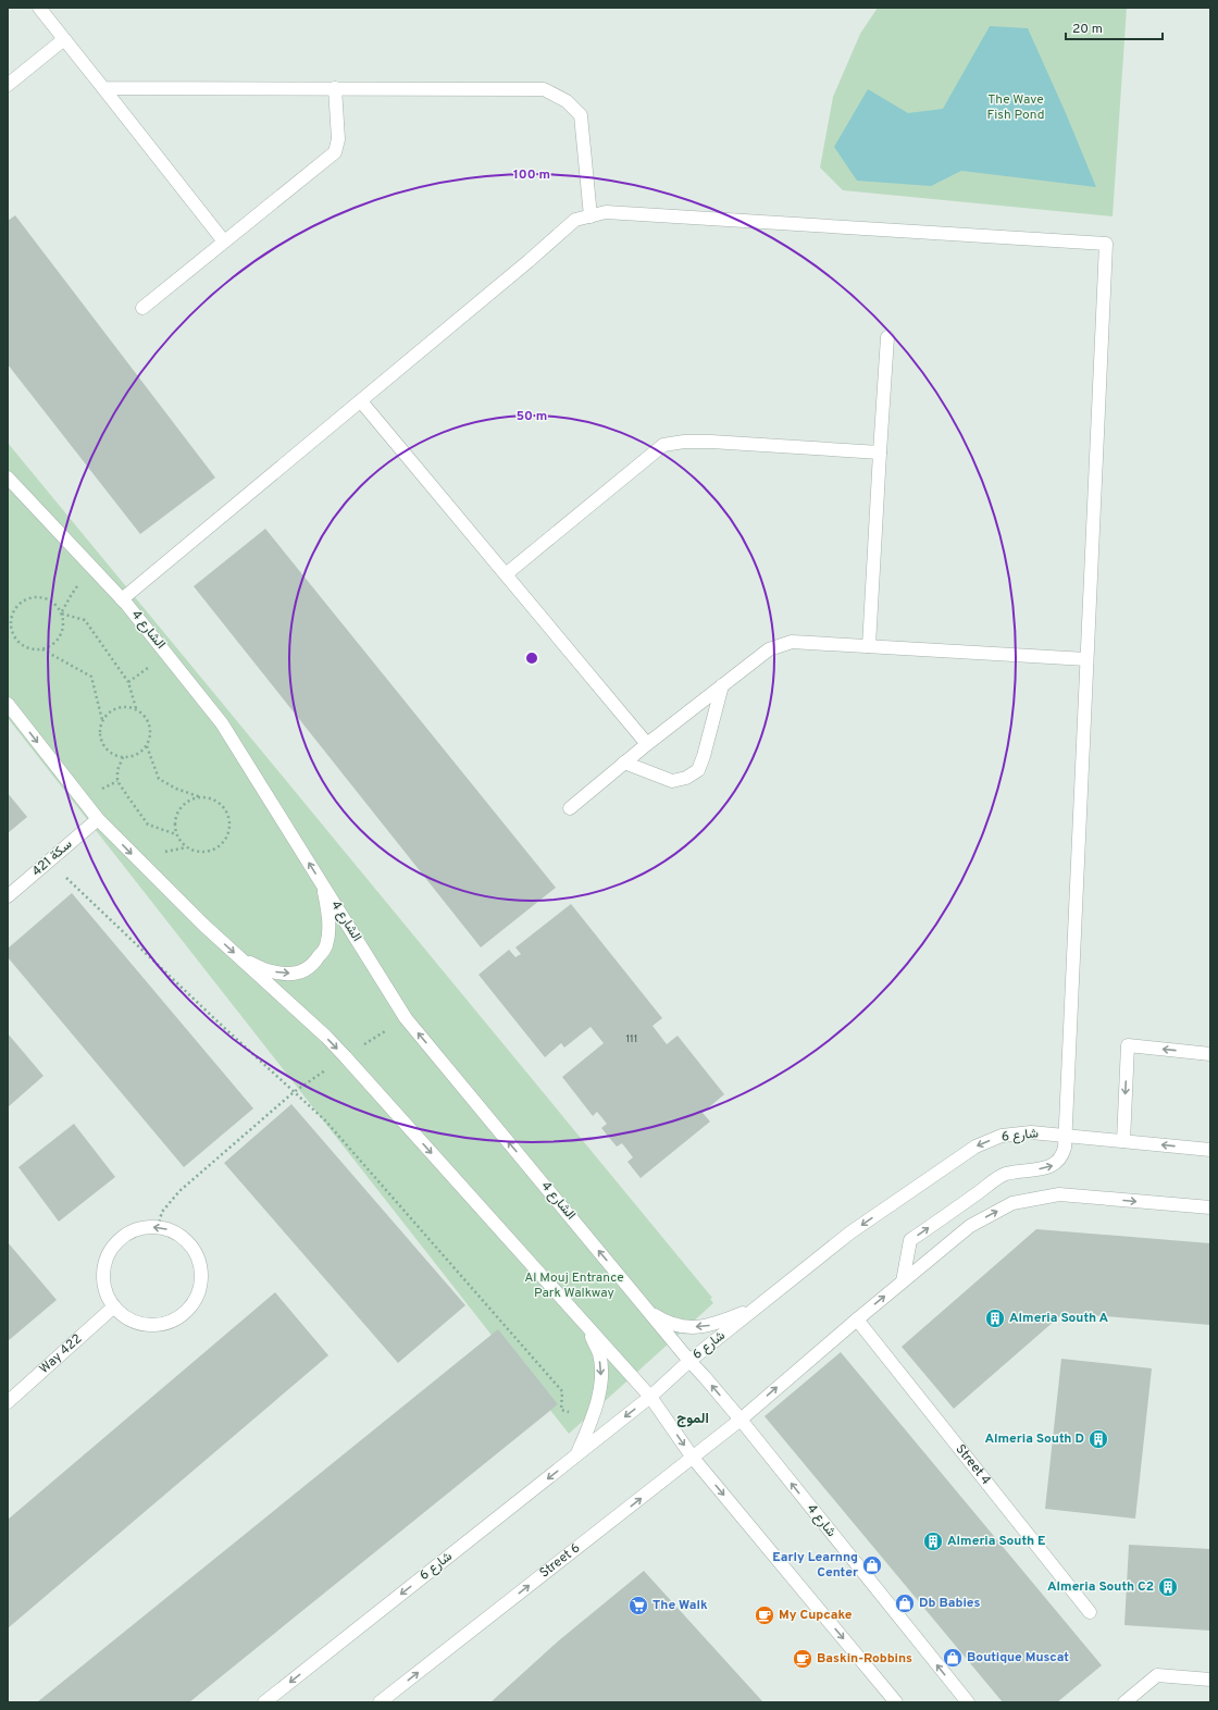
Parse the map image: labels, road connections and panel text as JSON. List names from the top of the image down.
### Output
{
  "streets": {
    "street": [
      "الشارع 4",
      "سكة 421",
      "شارع 6",
      "Way 422",
      "Street 4",
      "شارع 4",
      "Street 6"
    ]
  },
  "crossings": [
    ["الشارع 4", "شارع 6"],
    ["الشارع 4", "شارع 4"],
    ["شارع 6", "شارع 4"],
    ["شارع 4", "Street 6"]
  ],
  "one_way": ["Street 6"],
  "districts": ["الموج"],
  "parks": ["The Wave Fish Pond", "Al Mouj Entrance Park Walkway"],
  "places": {
    "building": [
      "Almeria South A",
      "Almeria South D",
      "Almeria South E",
      "Almeria South C2"
    ],
    "shop": ["Early Learnng Center", "Db Babies", "Boutique Muscat"],
    "supermarket": ["The Walk"],
    "cafe": ["My Cupcake", "Baskin-Robbins"]
  },
  "house_numbers": ["111"],
  "scale_bar": "20 m",
  "rings": ["100 m", "50 m"]
}
